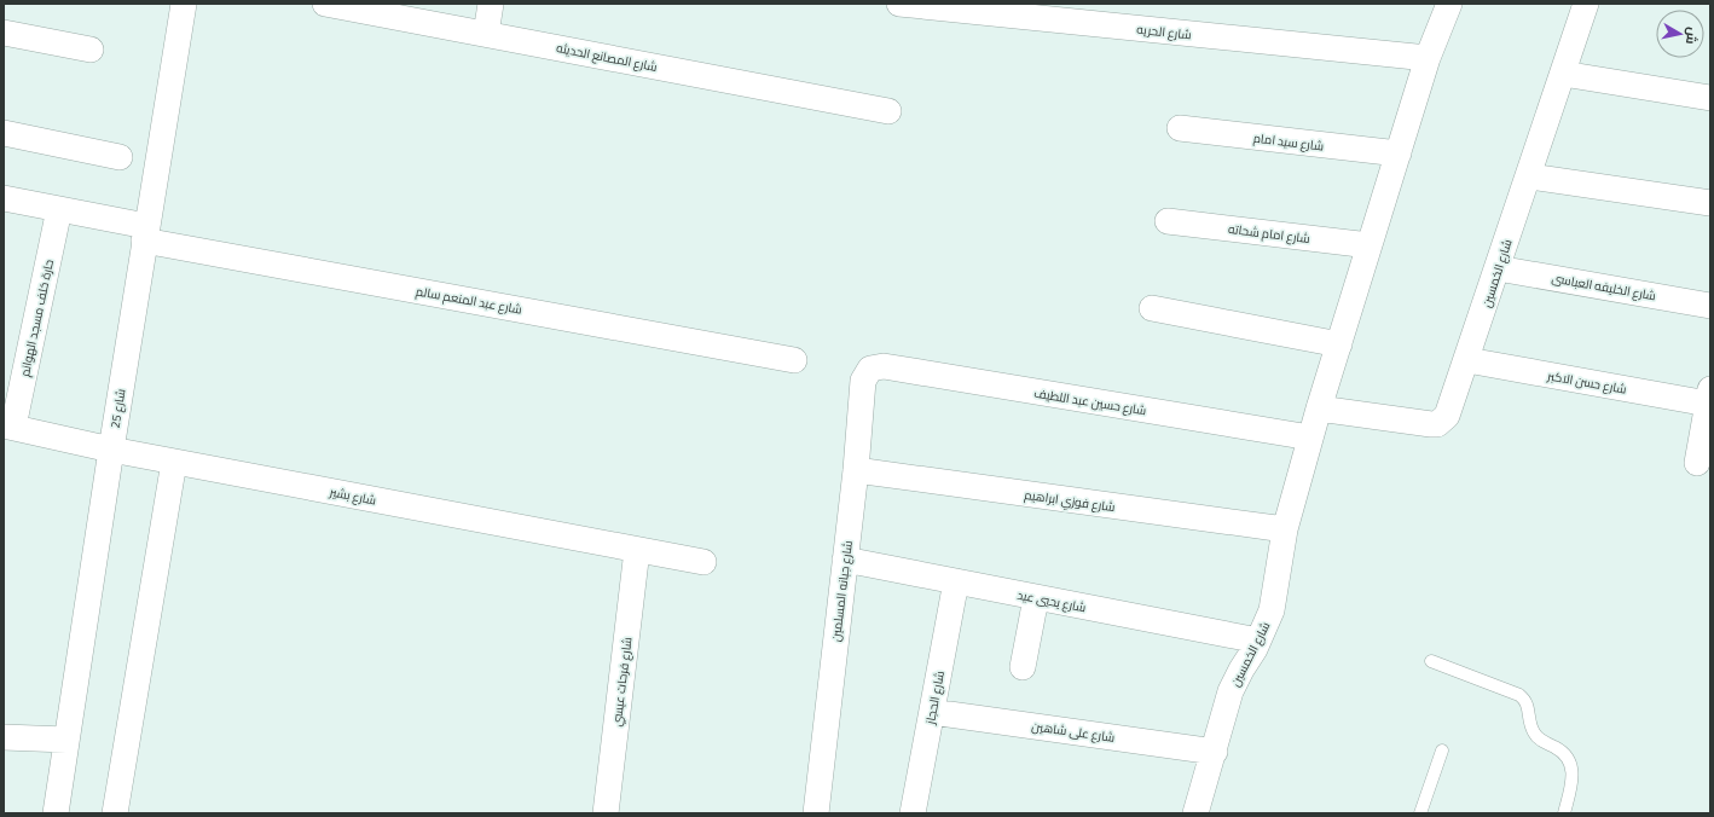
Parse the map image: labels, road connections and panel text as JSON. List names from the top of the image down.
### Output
{
  "streets": {
    "street": [
      "شارع الحريه",
      "شارع المصانع الحديثه",
      "شارع سيد امام",
      "شارع امام شحاته",
      "شارع الخمسين",
      "شارع الخليفه العباسى",
      "شارع عبد المنعم سالم",
      "حارة خلف مسجد الهوانم",
      "شارع حسن الاكبر",
      "شارع حسين عبد اللطيف",
      "شارع 25",
      "شارع بشير",
      "شارع فوزي ابراهيم",
      "شارع جبانه المسلمين",
      "شارع يحيي عيد",
      "شارع فرحات عيسي",
      "شارع الحجاز",
      "شارع على شاهين"
    ]
  },
  "crossings": [
    ["شارع الحريه", "شارع الخمسين"],
    ["شارع سيد امام", "شارع الخمسين"],
    ["شارع امام شحاته", "شارع الخمسين"],
    ["شارع الخمسين", "شارع الخليفه العباسى"],
    ["شارع الخمسين", "شارع حسن الاكبر"],
    ["شارع الخمسين", "شارع حسين عبد اللطيف"],
    ["شارع الخمسين", "شارع فوزي ابراهيم"],
    ["شارع الخمسين", "شارع يحيي عيد"],
    ["شارع الخمسين", "شارع على شاهين"],
    ["شارع عبد المنعم سالم", "حارة خلف مسجد الهوانم"],
    ["شارع عبد المنعم سالم", "شارع 25"],
    ["حارة خلف مسجد الهوانم", "شارع بشير"],
    ["شارع حسين عبد اللطيف", "شارع جبانه المسلمين"],
    ["شارع 25", "شارع بشير"],
    ["شارع بشير", "شارع فرحات عيسي"],
    ["شارع فوزي ابراهيم", "شارع جبانه المسلمين"],
    ["شارع جبانه المسلمين", "شارع يحيي عيد"],
    ["شارع يحيي عيد", "شارع الحجاز"],
    ["شارع الحجاز", "شارع على شاهين"]
  ],
  "north": "right"
}
